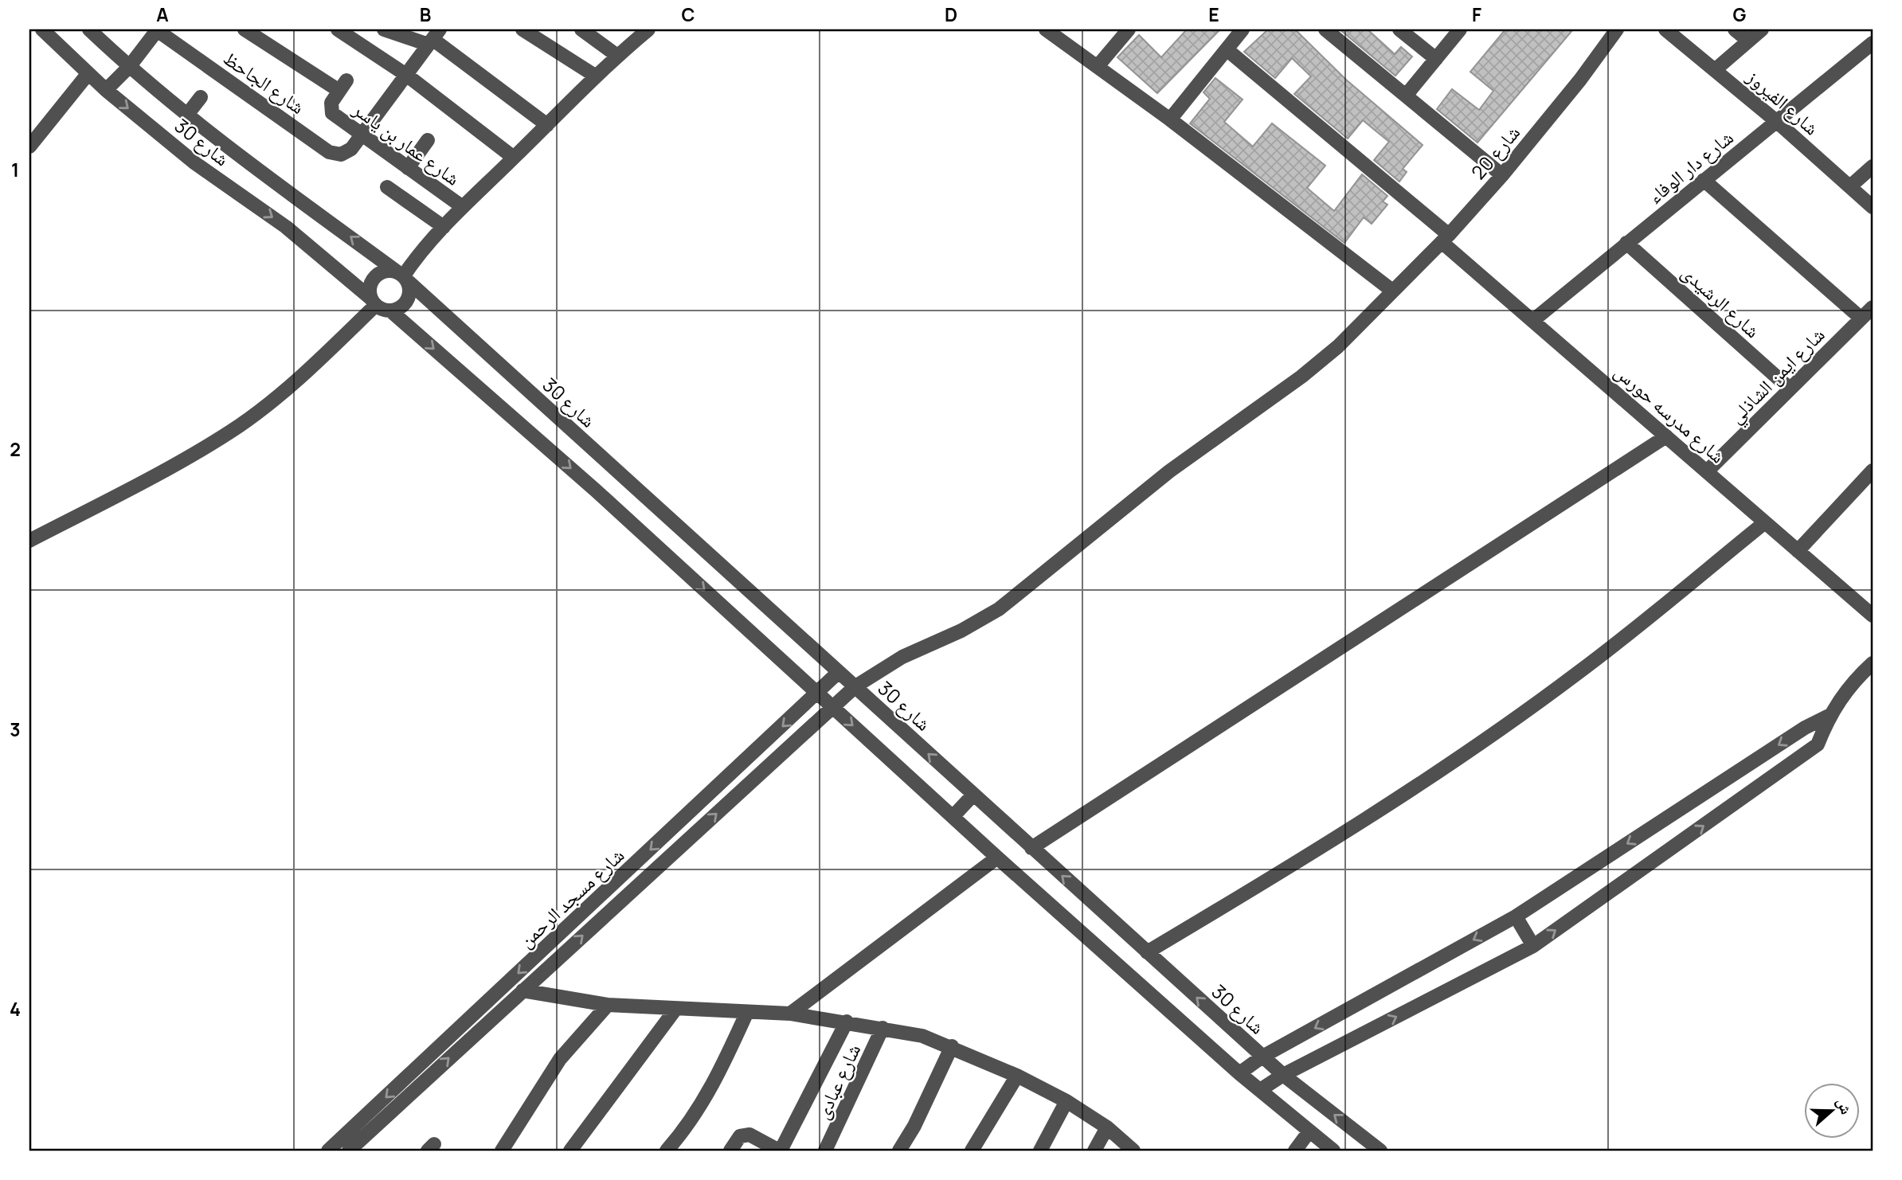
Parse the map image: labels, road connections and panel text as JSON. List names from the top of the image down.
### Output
{
  "streets": {
    "street": [
      "شارع الجاحظ",
      "شارع الفيروز",
      "شارع 30",
      "شارع عمار بن ياسر",
      "شارع 20",
      "شارع دار الوفاء",
      "شارع الرشيدى",
      "شارع ايمن الشاذلي",
      "شارع مدرسه حورس",
      "شارع مسجد الرحمن",
      "شارع عبادى"
    ]
  },
  "crossings": [
    ["شارع الجاحظ", "شارع عمار بن ياسر"],
    ["شارع الفيروز", "شارع دار الوفاء"],
    ["شارع 30", "شارع 20"],
    ["شارع 30", "شارع مسجد الرحمن"],
    ["شارع 20", "شارع مدرسه حورس"],
    ["شارع 20", "شارع مسجد الرحمن"],
    ["شارع دار الوفاء", "شارع الرشيدى"],
    ["شارع دار الوفاء", "شارع مدرسه حورس"],
    ["شارع الرشيدى", "شارع ايمن الشاذلي"],
    ["شارع ايمن الشاذلي", "شارع مدرسه حورس"]
  ],
  "north": "right",
  "grid": {
    "columns": [
      "A",
      "B",
      "C",
      "D",
      "E",
      "F",
      "G"
    ],
    "rows": [
      "1",
      "2",
      "3",
      "4"
    ]
  }
}
